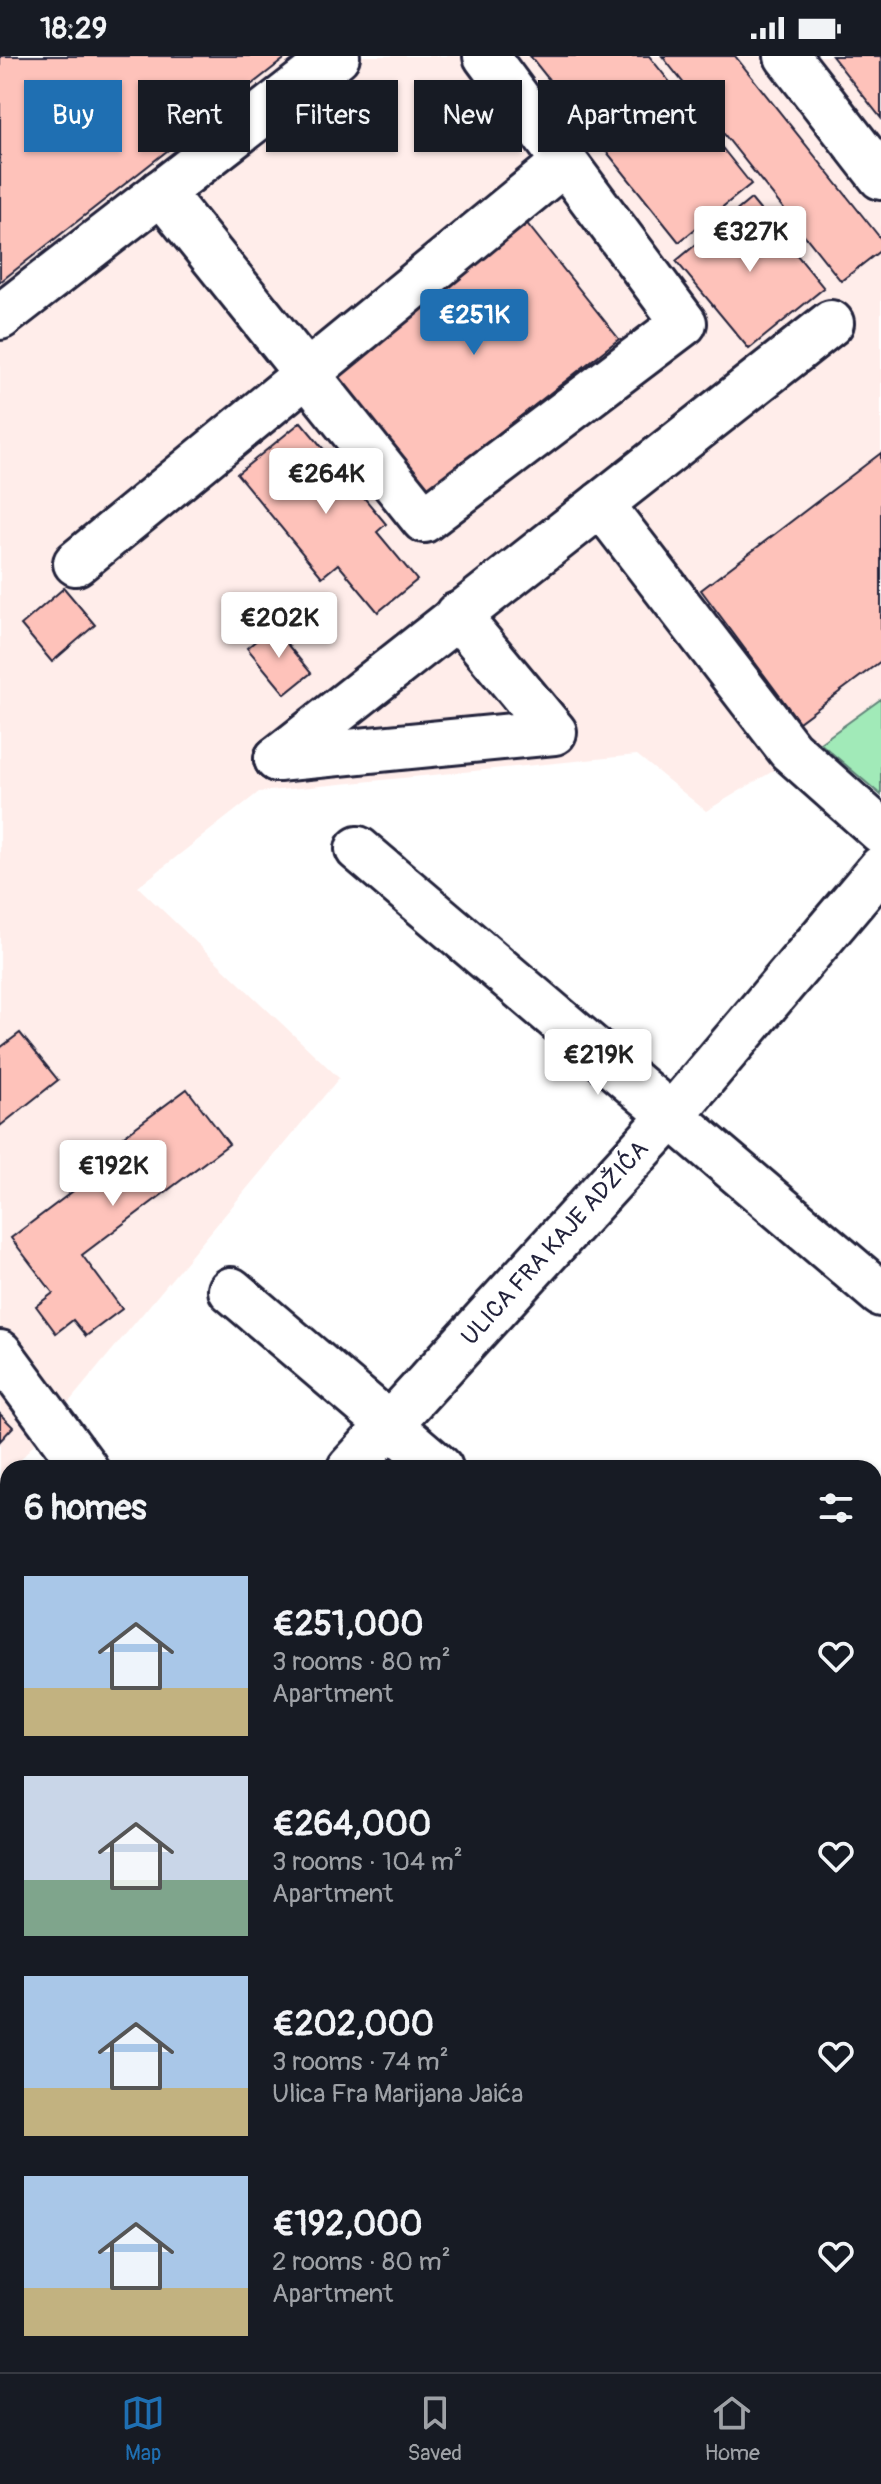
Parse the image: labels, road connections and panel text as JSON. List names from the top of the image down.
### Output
{
  "streets": {
    "street": ["ULICA FRA KAJE ADŽIĆA"]
  },
  "page": {
    "status": "18:29",
    "chip": [
      "Buy",
      "Rent",
      "Filters",
      "New",
      "Apartment"
    ],
    "price": [
      "€327K",
      "€251K",
      "€264K",
      "€202K",
      "€219K",
      "€192K"
    ],
    "heading": "6 homes",
    "list": [
      {
        "name": "€251,000",
        "note": "3 rooms · 80 m² · Apartment"
      },
      {
        "name": "€264,000",
        "note": "3 rooms · 104 m² · Apartment"
      },
      {
        "name": "€202,000",
        "note": "3 rooms · 74 m² · Ulica Fra Marijana Jaića"
      },
      {
        "name": "€192,000",
        "note": "2 rooms · 80 m² · Apartment"
      }
    ],
    "tabs": ["Map", "Saved", "Home"]
  }
}
